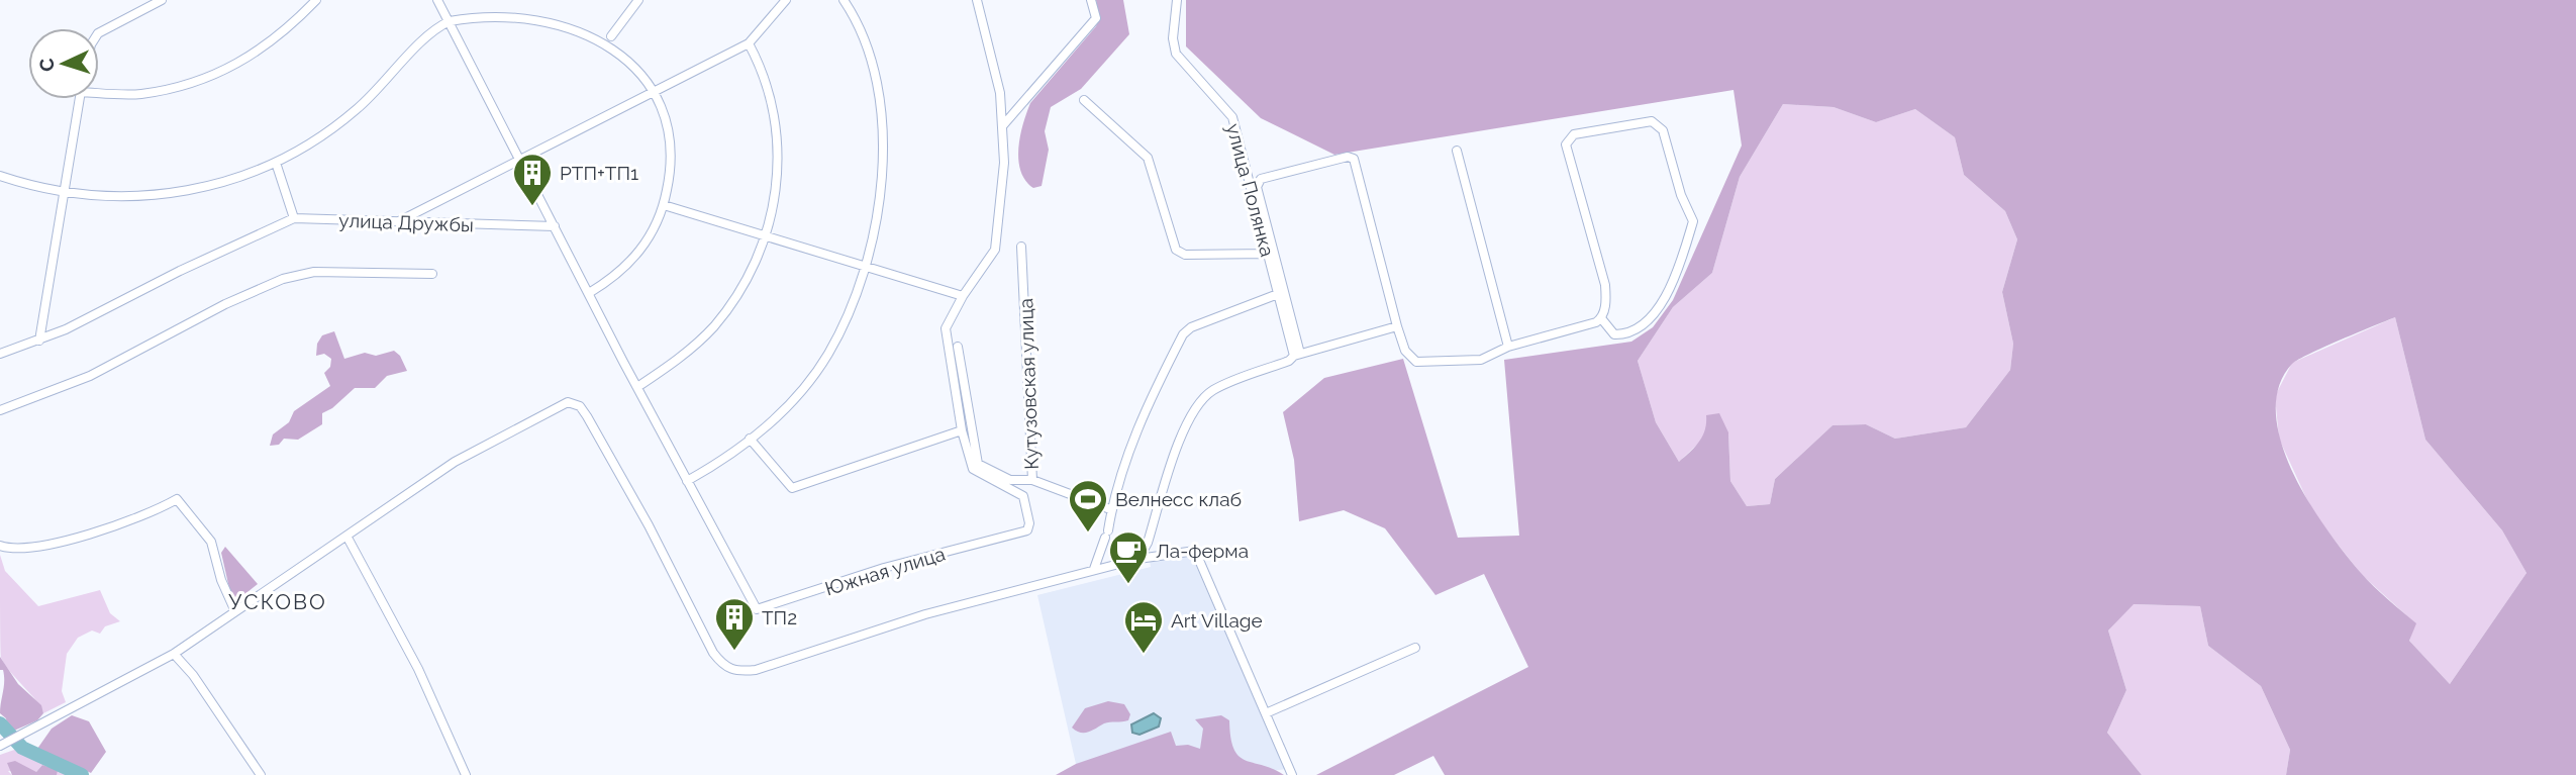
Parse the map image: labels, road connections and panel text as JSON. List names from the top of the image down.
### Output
{
  "streets": {
    "street": [
      "улица Полянка",
      "улица Дружбы",
      "Кутузовская улица",
      "Южная улица"
    ]
  },
  "districts": ["УСКОВО"],
  "places": {
    "building": ["РТП+ТП1", "ТП2"],
    "sports": ["Велнесс клаб"],
    "cafe": ["Ла-ферма"],
    "hotel": ["Art Village"]
  },
  "north": "left"
}
